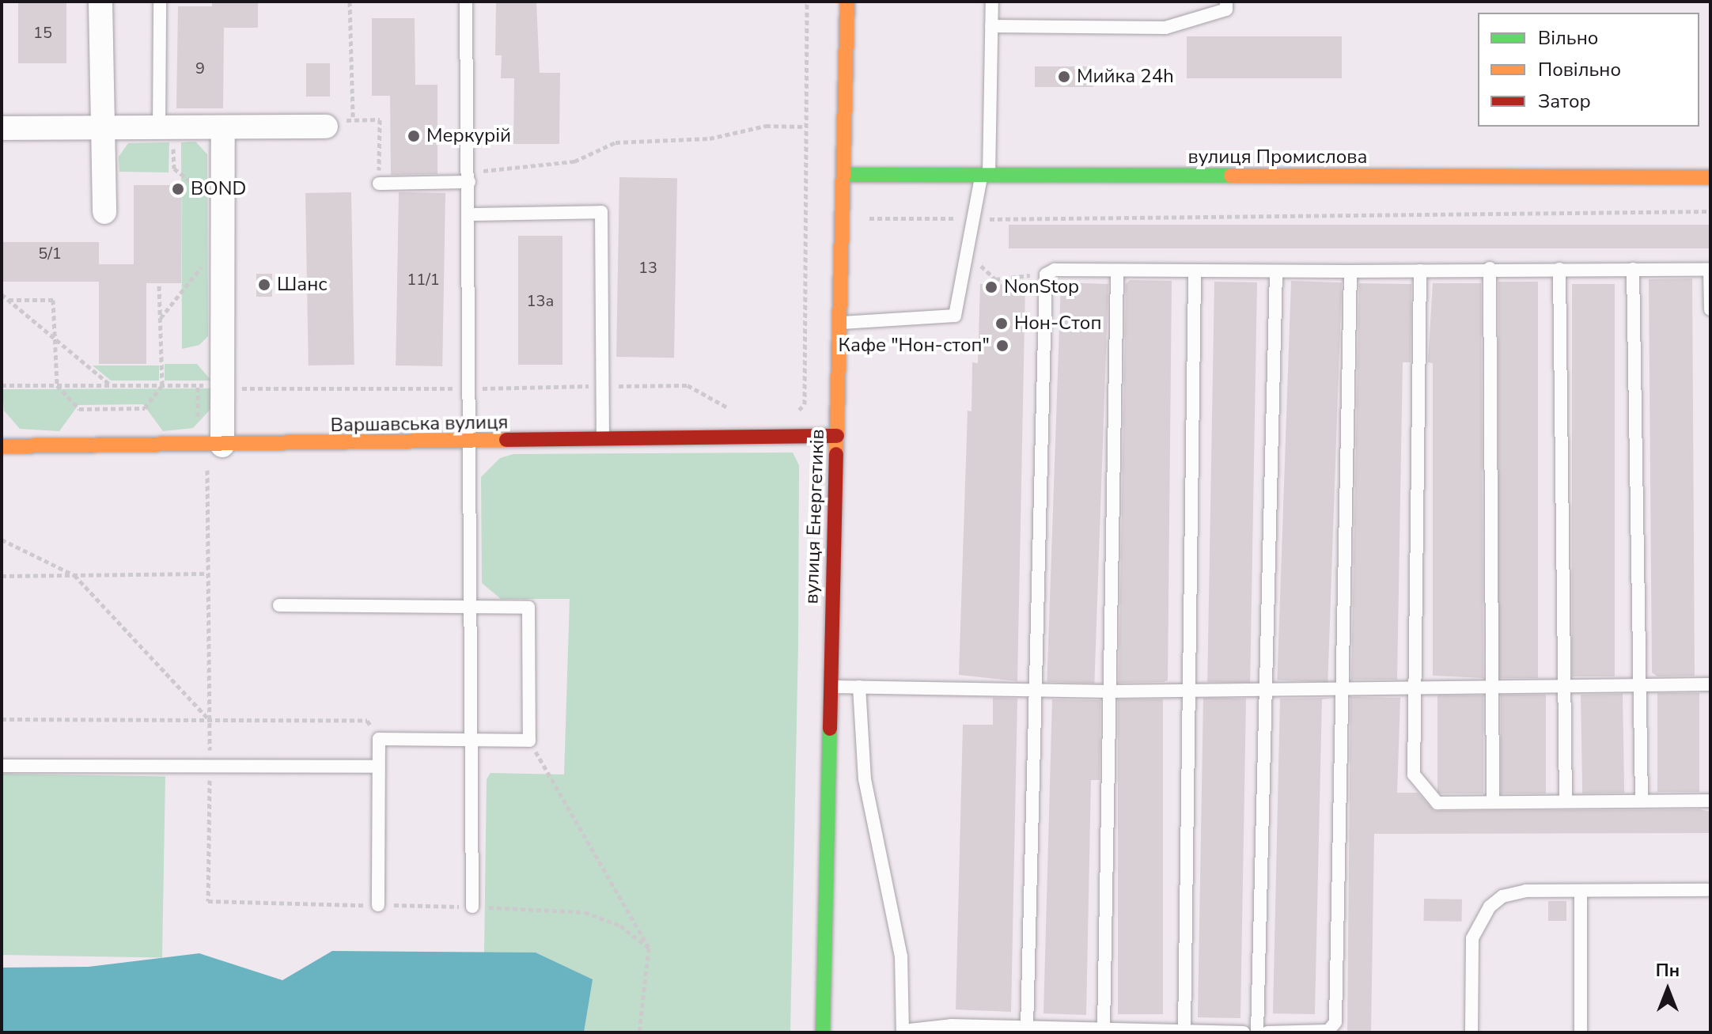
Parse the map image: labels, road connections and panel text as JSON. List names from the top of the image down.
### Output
{
  "streets": {
    "street": ["вулиця Промислова", "Варшавська вулиця", "вулиця Енергетиків"]
  },
  "crossings": [
    ["вулиця Промислова", "вулиця Енергетиків"],
    ["Варшавська вулиця", "вулиця Енергетиків"]
  ],
  "places": [
    "Мийка 24һ",
    "Меркурій",
    "BOND",
    "Шанс",
    "NonStop",
    "Нон-Стоп",
    "Кафе \"Нон-стоп\""
  ],
  "house_numbers": [
    "15",
    "9",
    "5/1",
    "13",
    "11/1",
    "13а"
  ],
  "legend": ["Вільно", "Повільно", "Затор"],
  "north": "top"
}
